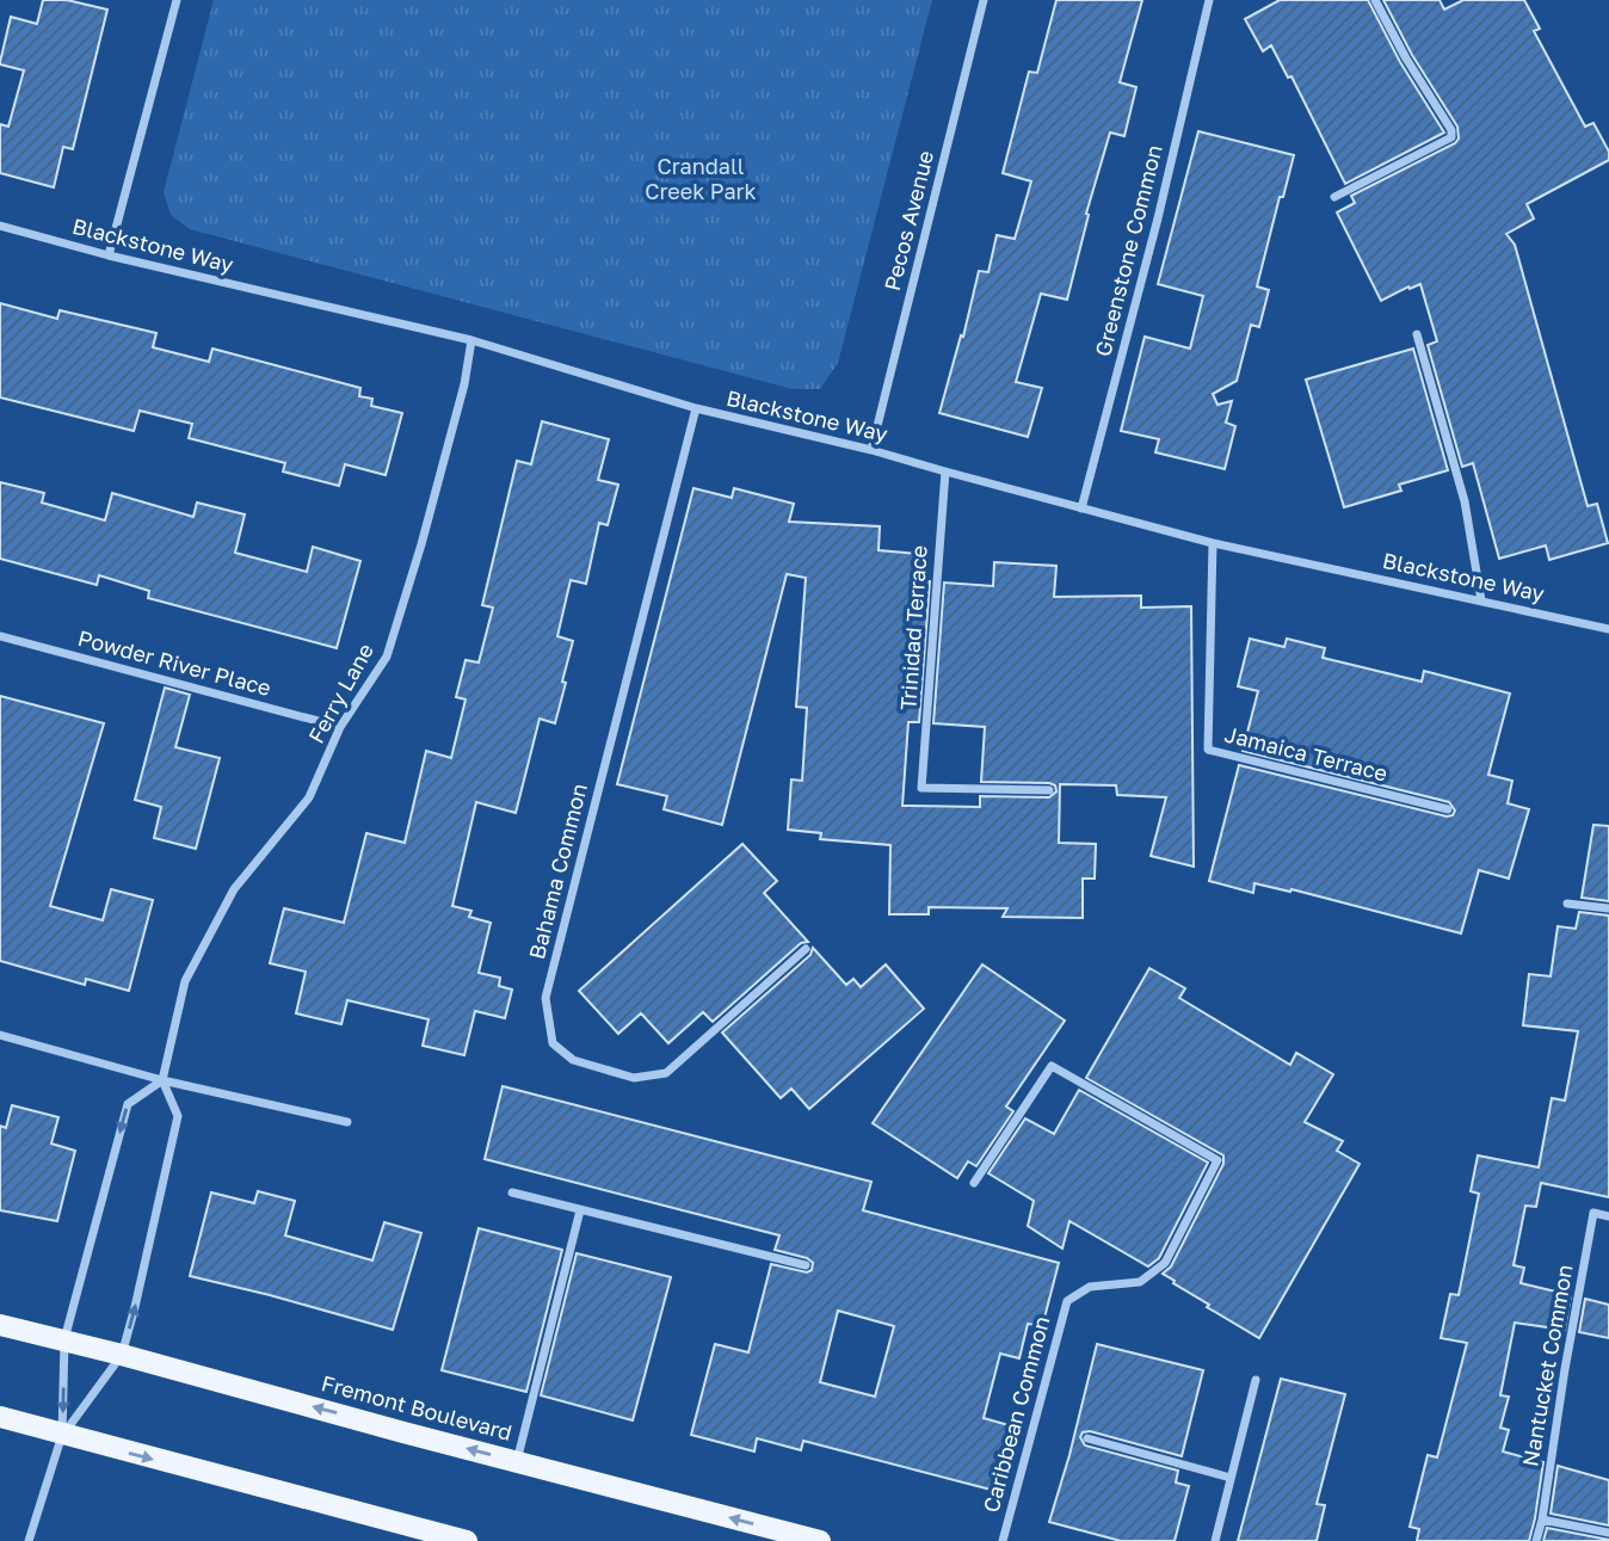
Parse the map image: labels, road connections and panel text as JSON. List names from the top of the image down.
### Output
{
  "streets": {
    "main road": ["Fremont Boulevard"],
    "street": [
      "Pecos Avenue",
      "Blackstone Way",
      "Greenstone Common",
      "Trinidad Terrace",
      "Powder River Place",
      "Ferry Lane",
      "Jamaica Terrace",
      "Bahama Common",
      "Nantucket Common",
      "Caribbean Common"
    ]
  },
  "crossings": [
    ["Pecos Avenue", "Blackstone Way"],
    ["Blackstone Way", "Greenstone Common"],
    ["Blackstone Way", "Trinidad Terrace"],
    ["Blackstone Way", "Ferry Lane"],
    ["Blackstone Way", "Jamaica Terrace"],
    ["Blackstone Way", "Bahama Common"],
    ["Powder River Place", "Ferry Lane"]
  ],
  "parks": ["Crandall Creek Park"]
}
